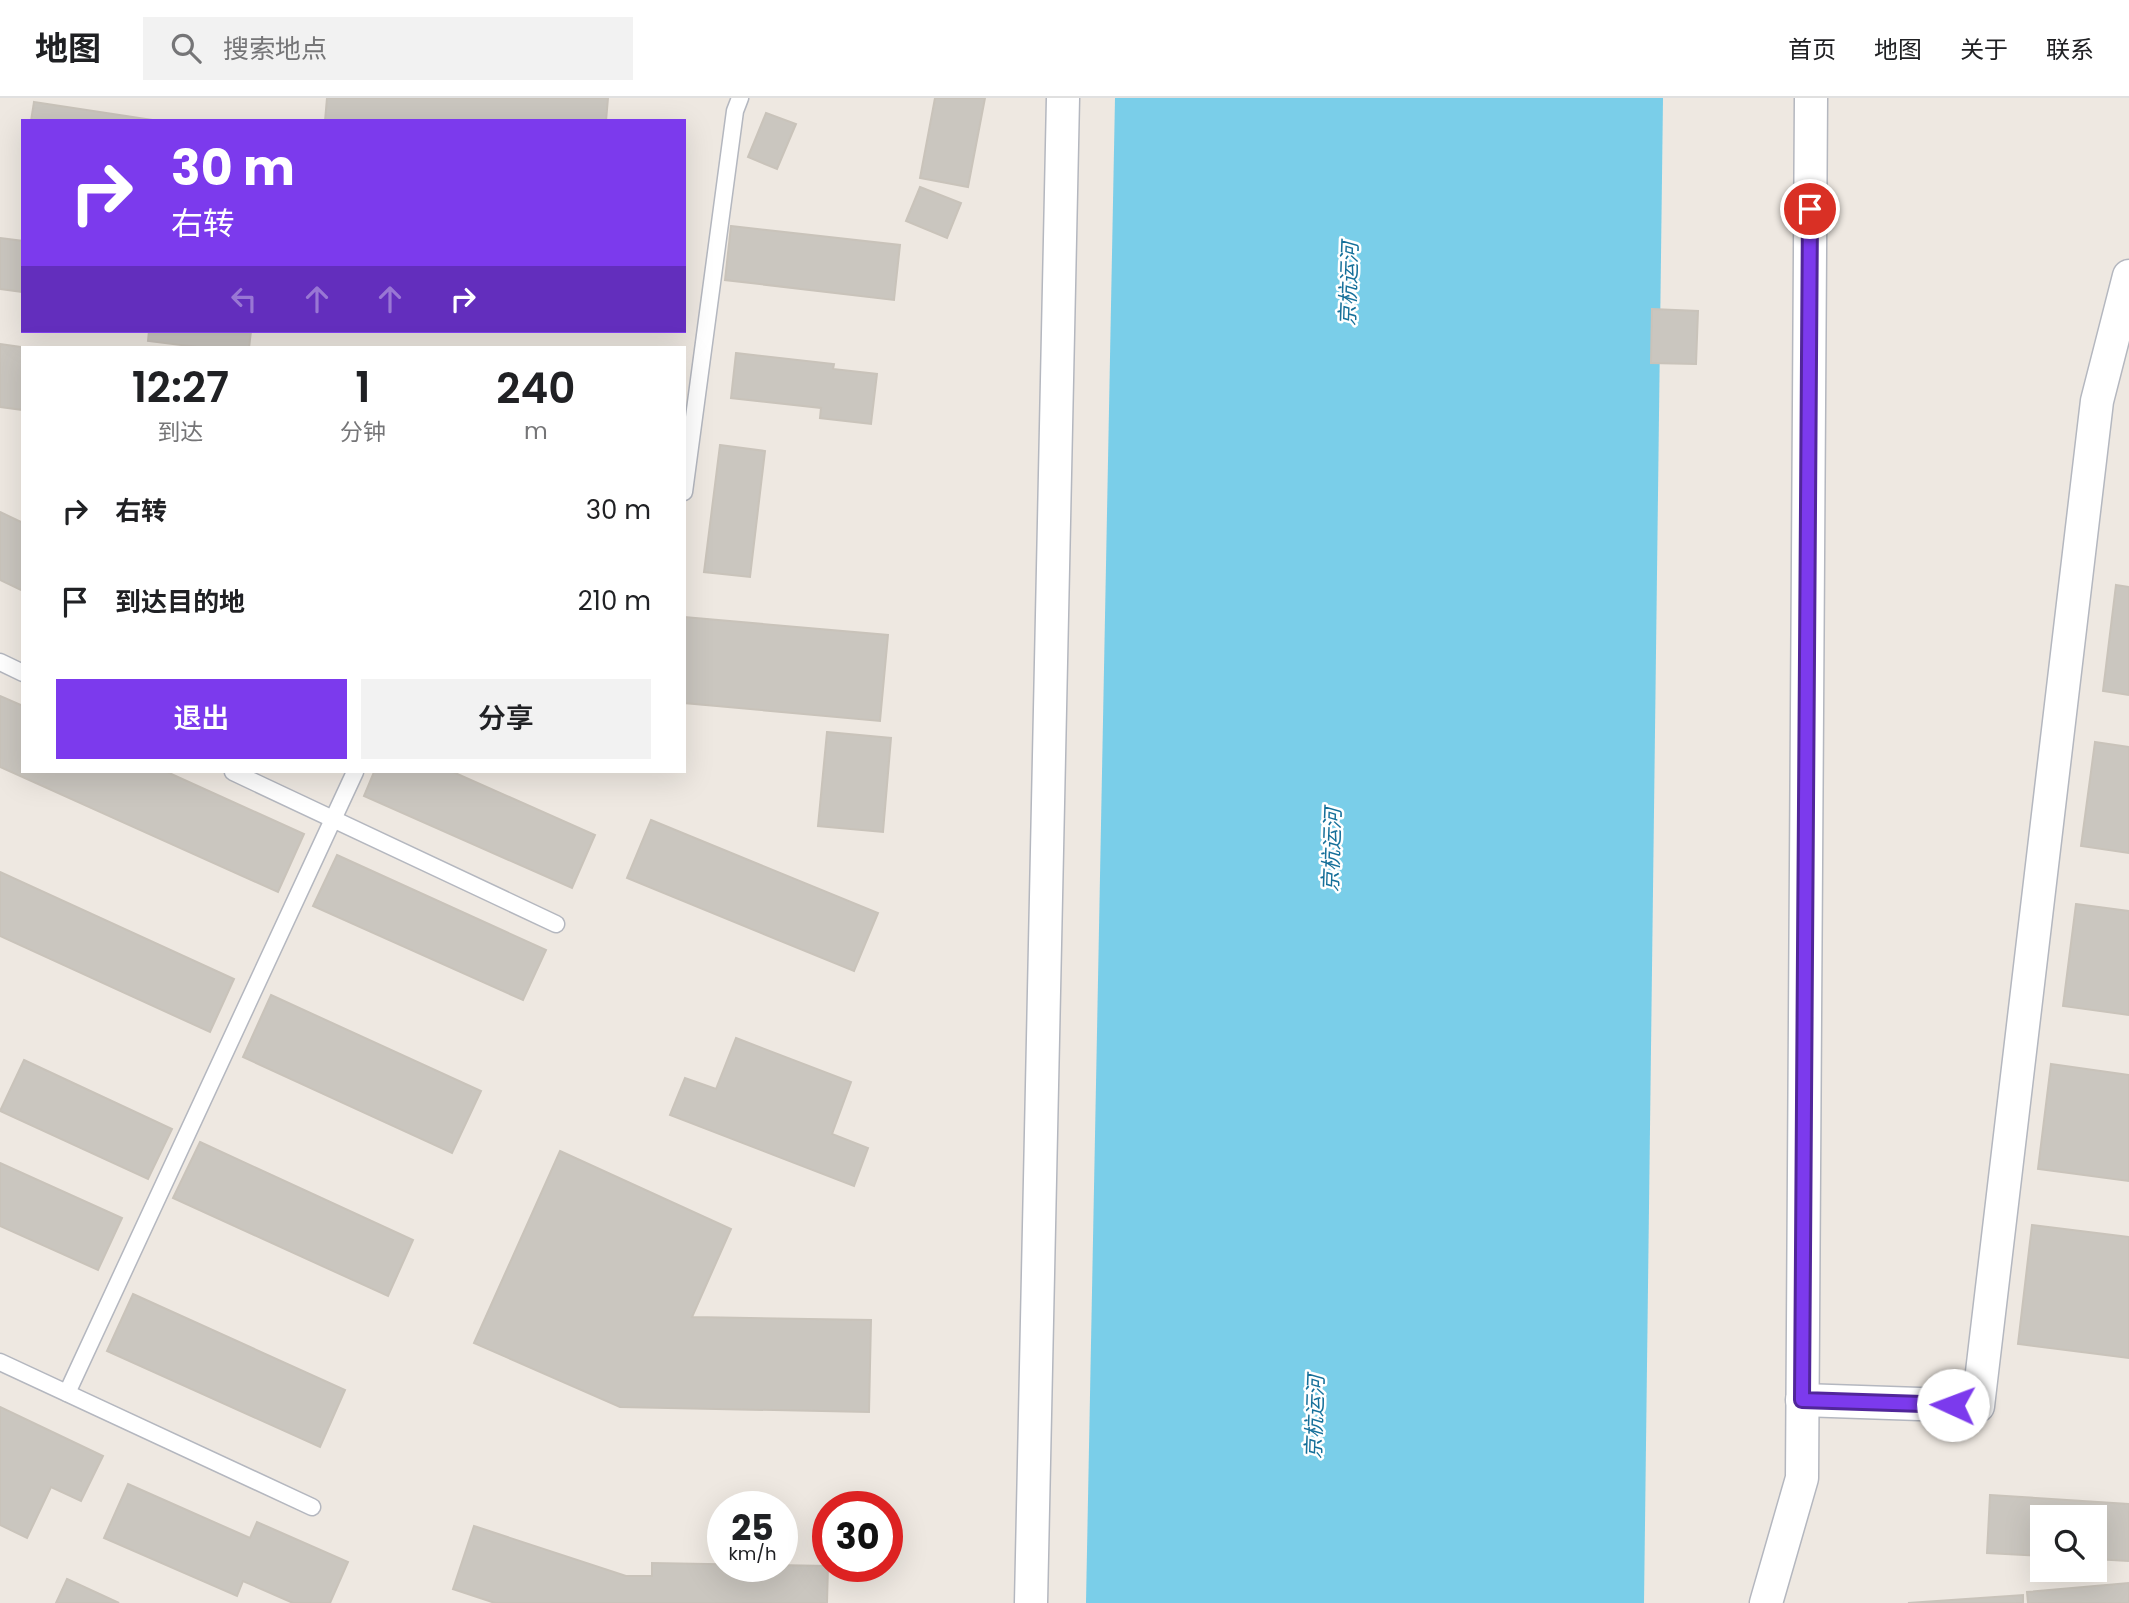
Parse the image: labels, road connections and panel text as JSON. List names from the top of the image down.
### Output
{
  "water": ["京杭运河"],
  "page": {
    "header": "地图",
    "search": "搜索地点",
    "nav": [
      "首页",
      "地图",
      "关于",
      "联系"
    ],
    "turn": ["30 m", "右转"],
    "eta": [
      "12:27",
      "到达",
      "1",
      "分钟",
      "240",
      "m"
    ],
    "list": [
      {
        "name": "右转",
        "value": "30 m"
      },
      {
        "name": "到达目的地",
        "value": "210 m"
      }
    ],
    "buttons": ["退出", "分享"],
    "speed": "25 km/h",
    "limit": "30"
  }
}
